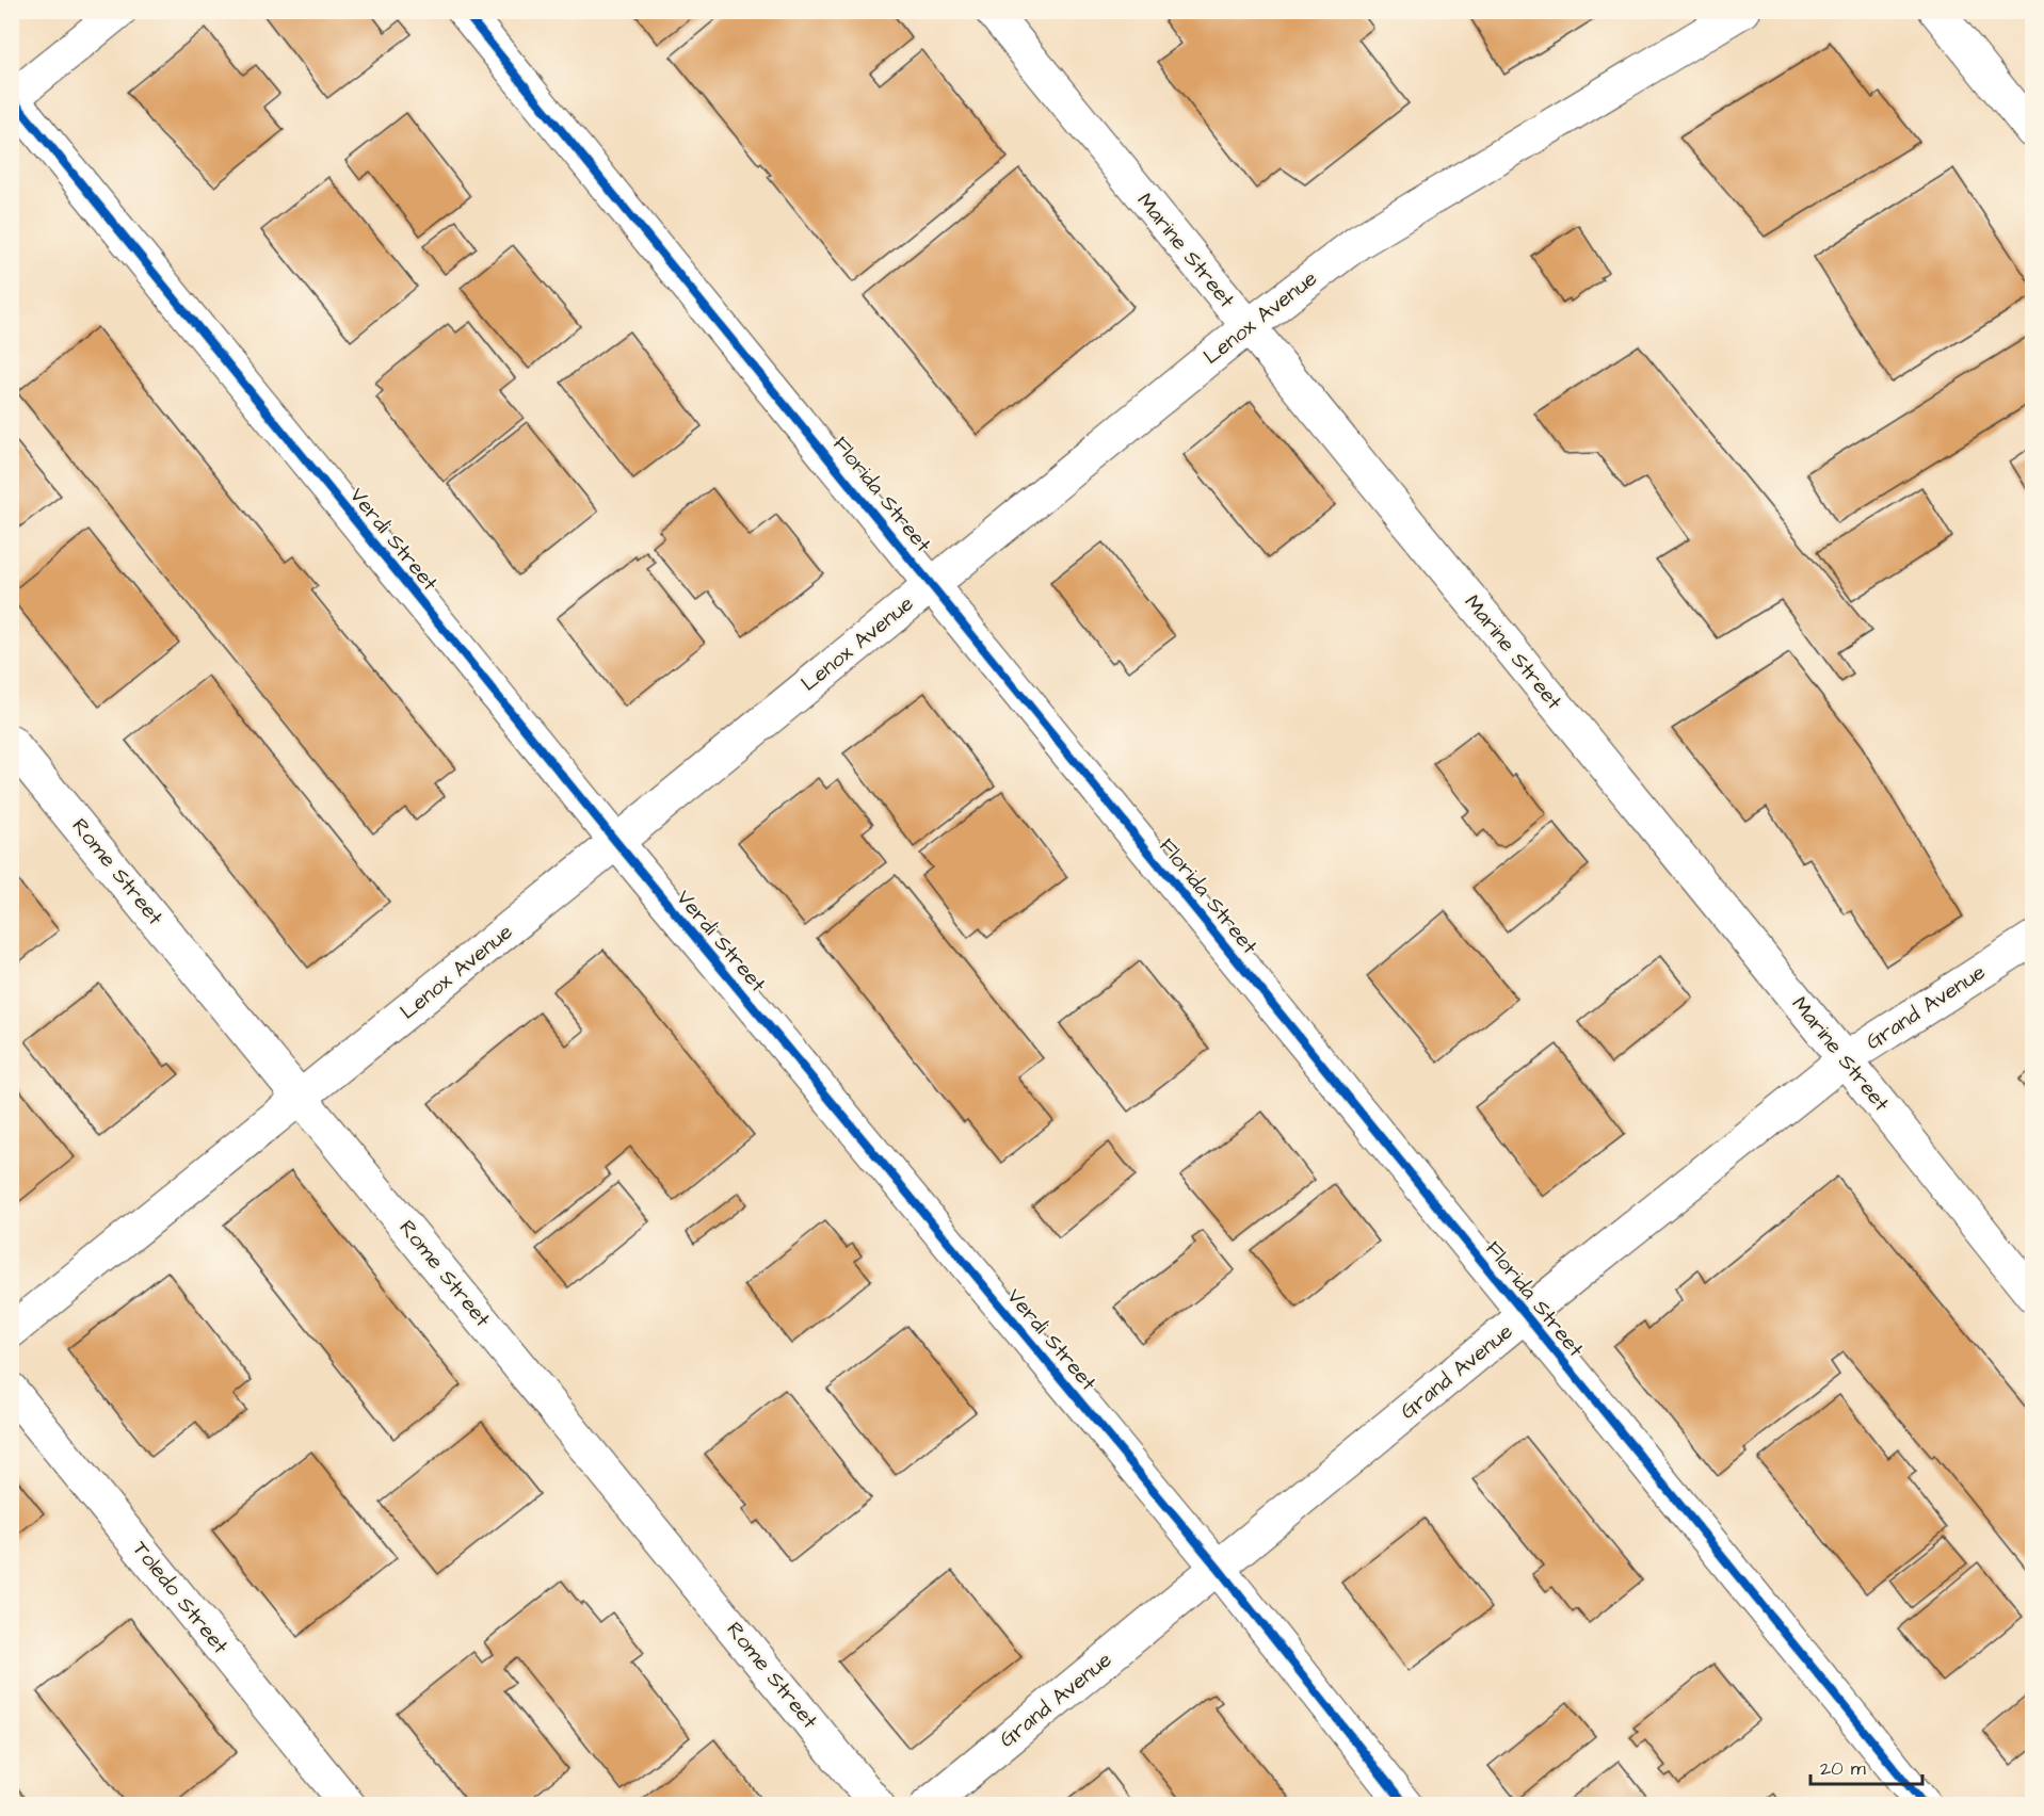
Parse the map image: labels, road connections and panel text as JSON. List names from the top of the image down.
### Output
{
  "streets": {
    "street": [
      "Marine Street",
      "Lenox Avenue",
      "Florida Street",
      "Verdi Street",
      "Rome Street",
      "Grand Avenue",
      "Toledo Street"
    ]
  },
  "crossings": [
    ["Marine Street", "Lenox Avenue"],
    ["Marine Street", "Grand Avenue"],
    ["Lenox Avenue", "Florida Street"],
    ["Lenox Avenue", "Verdi Street"],
    ["Lenox Avenue", "Rome Street"],
    ["Florida Street", "Grand Avenue"],
    ["Verdi Street", "Grand Avenue"]
  ],
  "scale_bar": "20 m"
}
